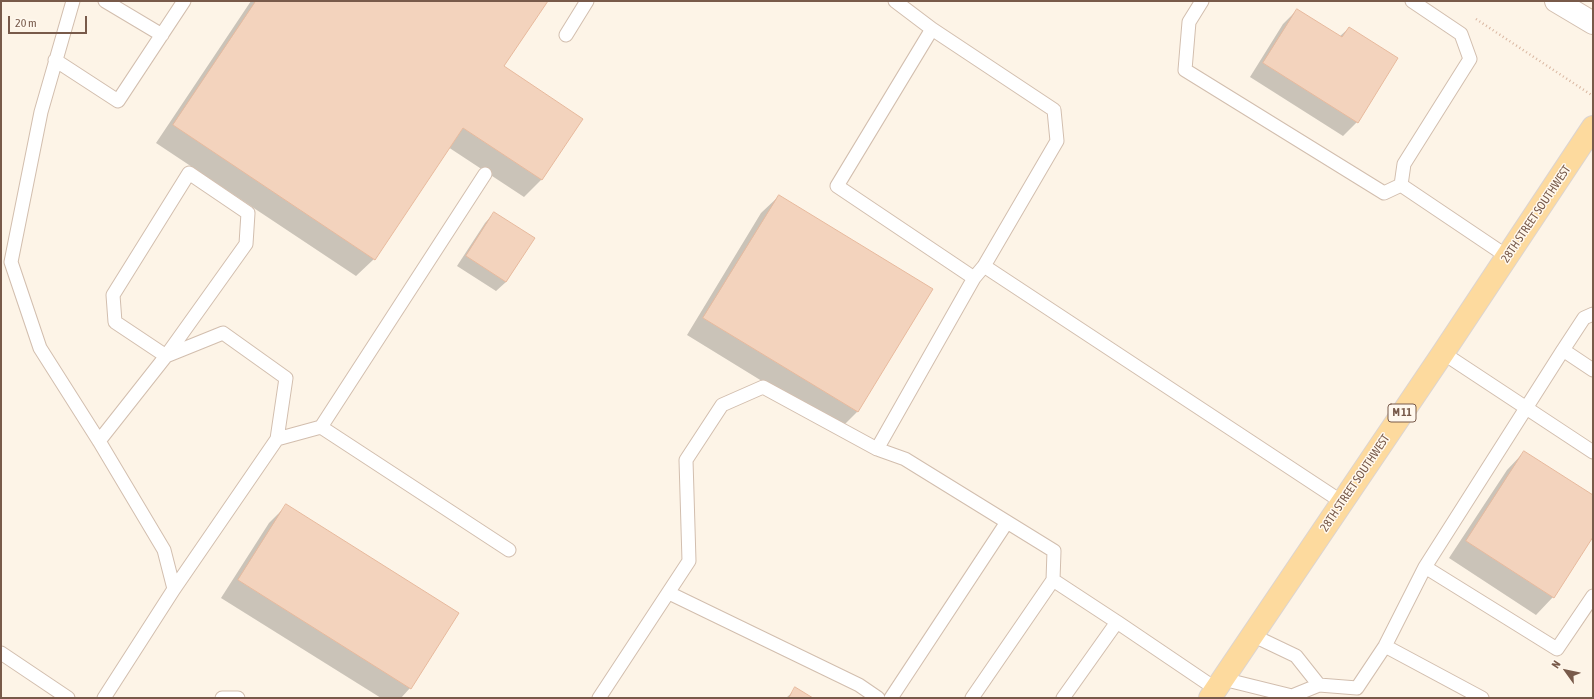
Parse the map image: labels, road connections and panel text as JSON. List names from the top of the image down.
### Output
{
  "streets": {
    "main road": ["28TH STREET SOUTHWEST", "M 11"]
  },
  "scale_bar": "20 m",
  "north": "top left"
}
